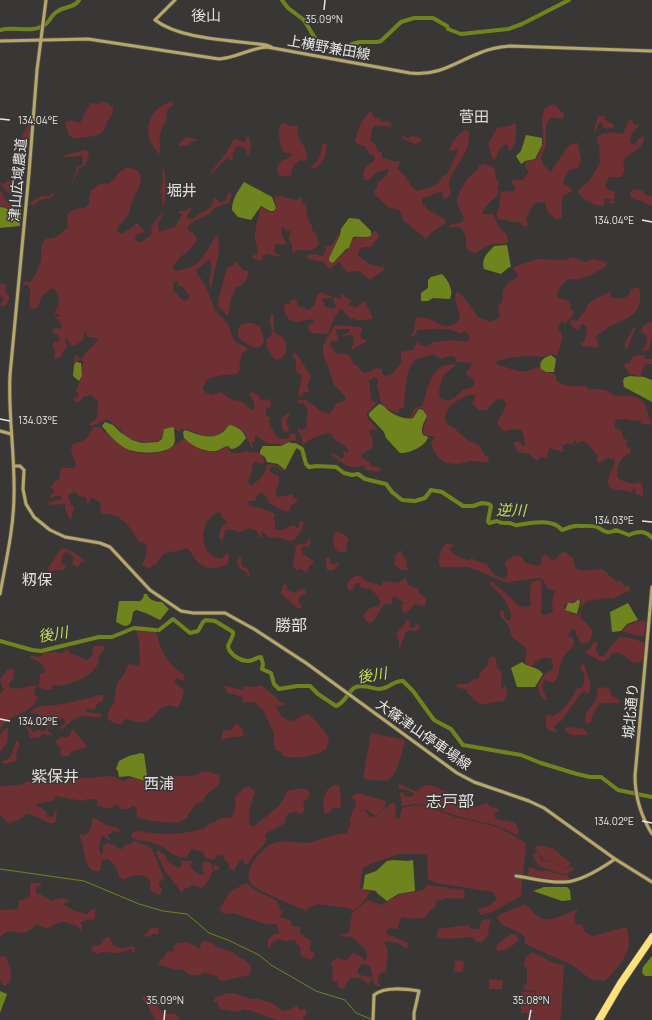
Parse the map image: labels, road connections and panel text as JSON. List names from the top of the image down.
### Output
{
  "streets": {
    "main road": [
      "上横野兼田線",
      "津山広域農道",
      "城北通り",
      "大篠津山停車場線"
    ]
  },
  "crossings": [
    ["上横野兼田線", "津山広域農道"]
  ],
  "districts": [
    "後山",
    "菅田",
    "堀井",
    "籾保",
    "勝部",
    "紫保井",
    "西浦",
    "志戸部"
  ],
  "water": ["逆川", "後川"],
  "coordinates": [
    "35.09°N",
    "134.04°E",
    "134.03°E",
    "134.02°E",
    "35.08°N"
  ]
}
